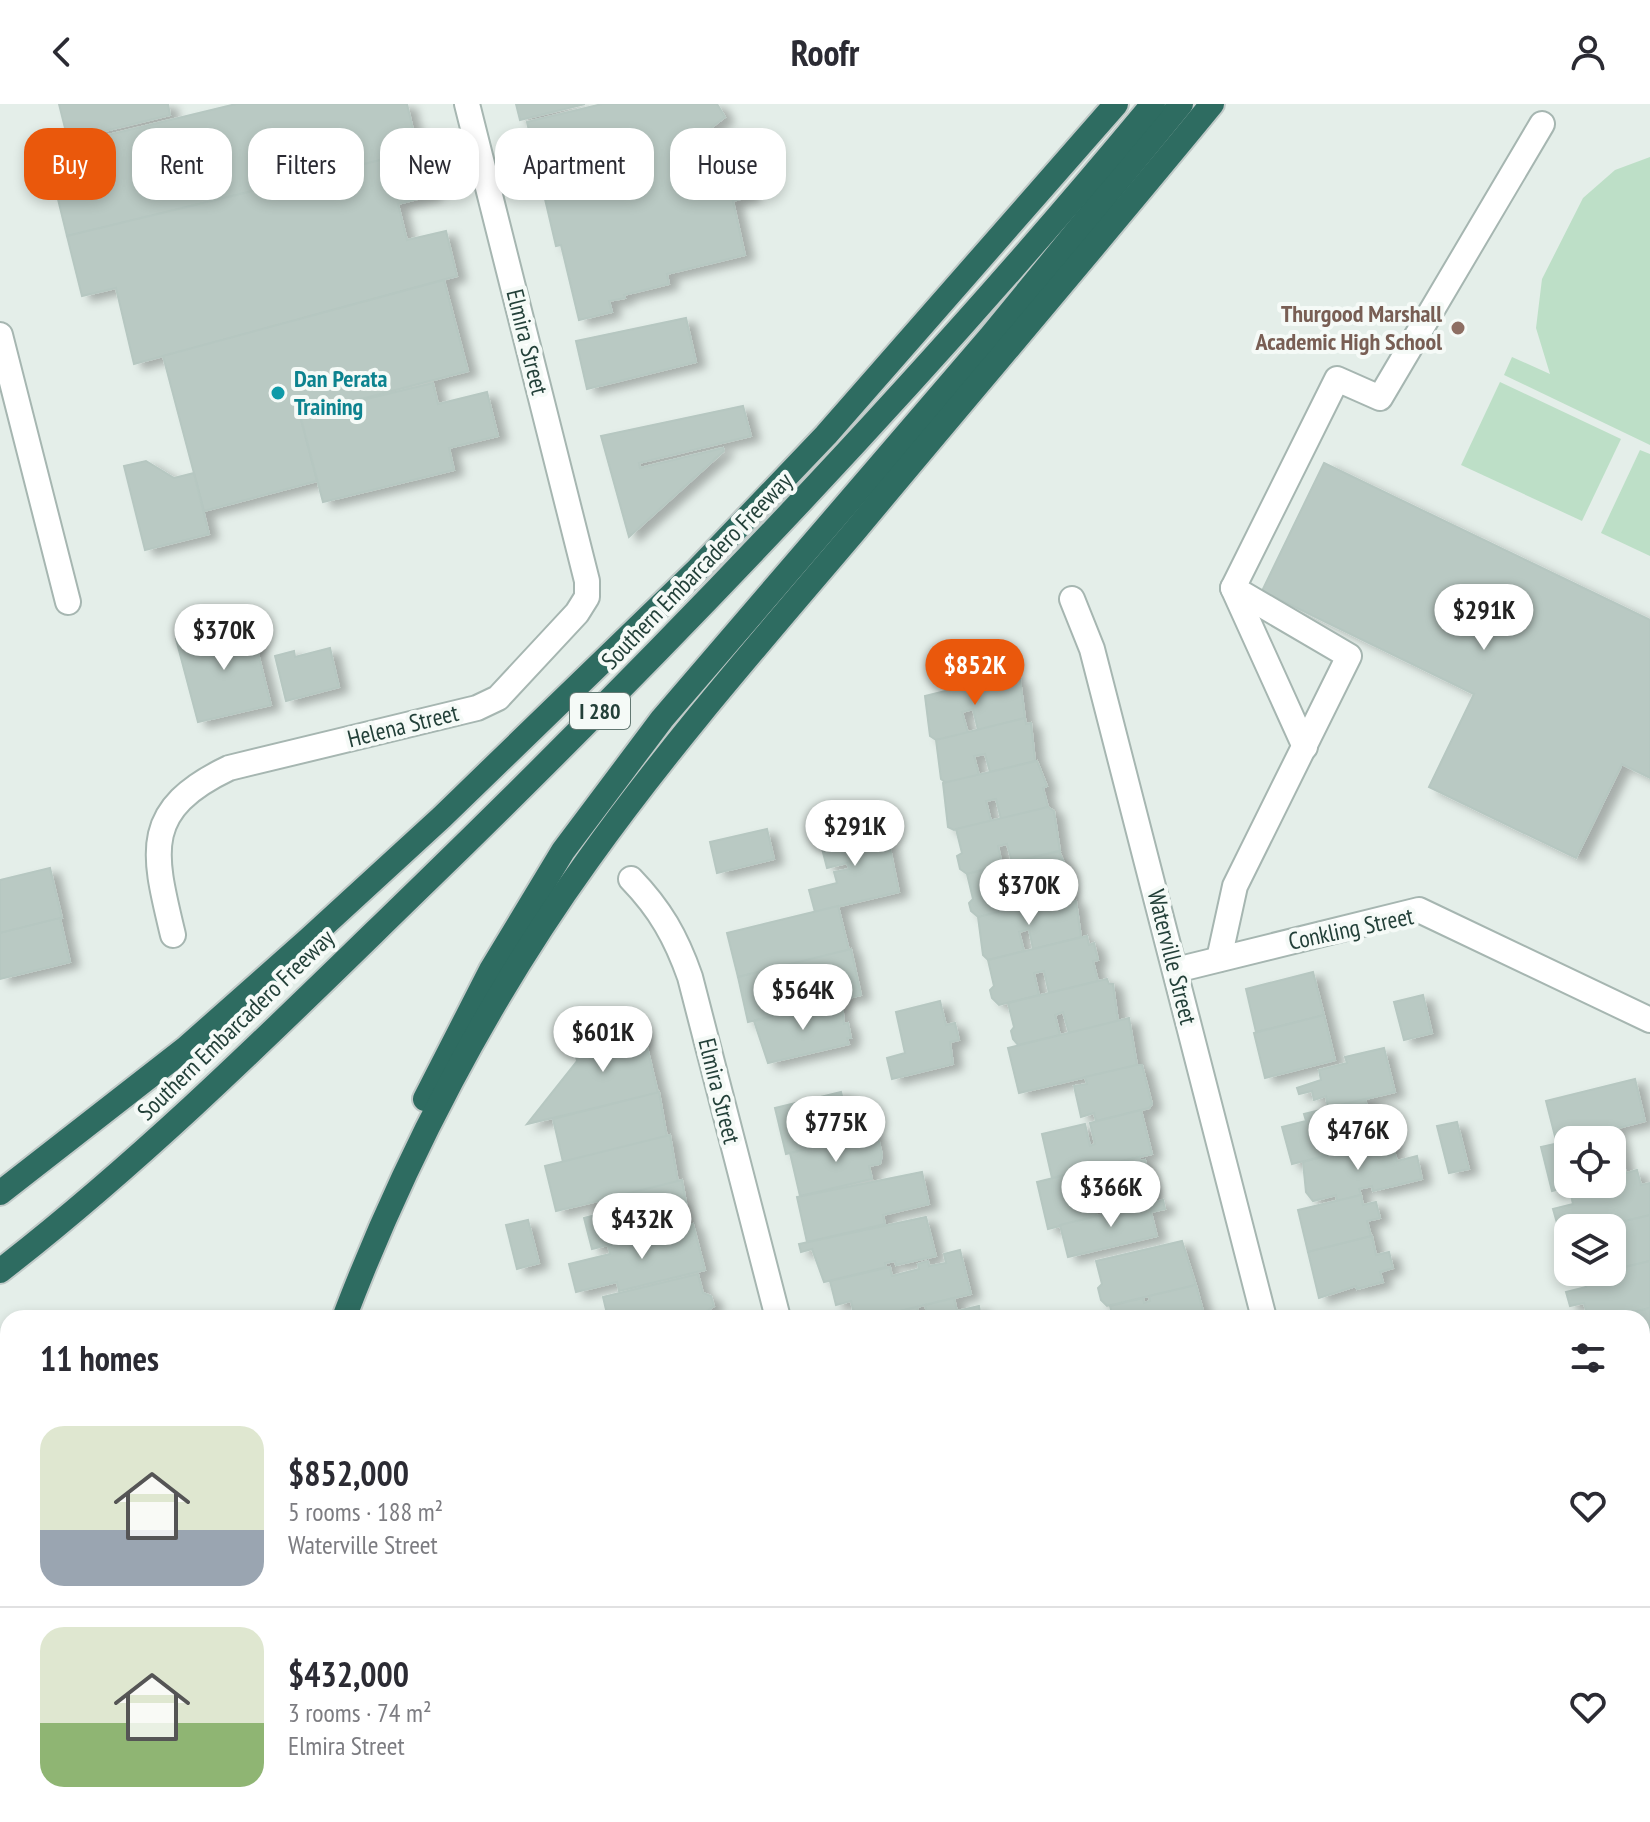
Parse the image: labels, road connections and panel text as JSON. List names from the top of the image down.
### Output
{
  "streets": {
    "highway": ["Southern Embarcadero Freeway", "I 280"],
    "street": [
      "Elmira Street",
      "Helena Street",
      "Conkling Street",
      "Waterville Street"
    ]
  },
  "crossings": [
    ["Elmira Street", "Helena Street"],
    ["Conkling Street", "Waterville Street"]
  ],
  "places": ["Thurgood Marshall Academic High School", "Dan Perata Training"],
  "page": {
    "header": "Roofr",
    "chip": [
      "Buy",
      "Rent",
      "Filters",
      "New",
      "Apartment",
      "House"
    ],
    "price": [
      "$291K",
      "$370K",
      "$852K",
      "$291K",
      "$370K",
      "$564K",
      "$601K",
      "$775K",
      "$476K",
      "$366K",
      "$432K"
    ],
    "heading": "11 homes",
    "list": [
      {
        "name": "$852,000",
        "note": "5 rooms · 188 m² · Waterville Street"
      },
      {
        "name": "$432,000",
        "note": "3 rooms · 74 m² · Elmira Street"
      }
    ]
  }
}
